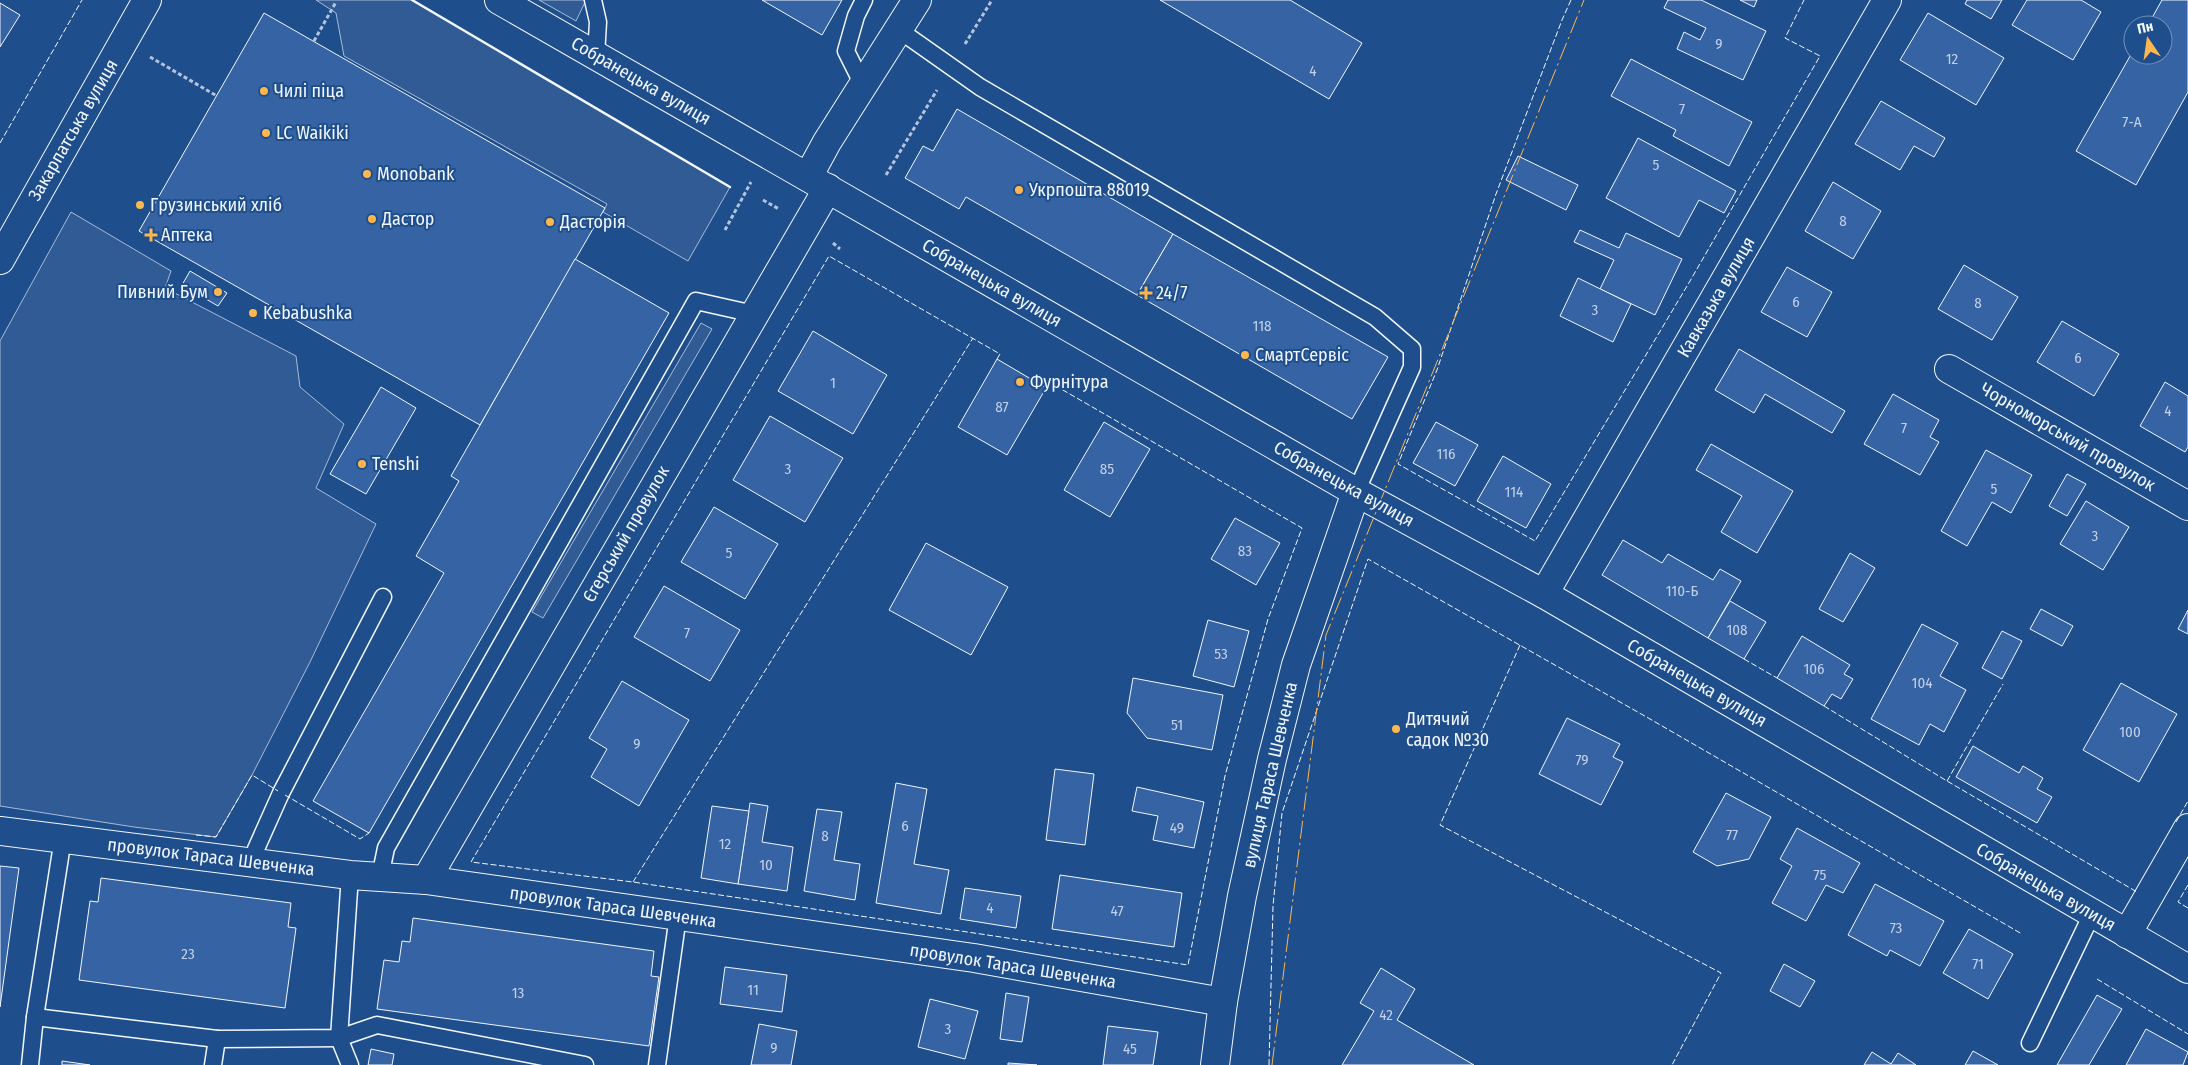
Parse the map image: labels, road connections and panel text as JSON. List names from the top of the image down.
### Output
{
  "streets": {
    "street": [
      "Собранецька вулиця",
      "Закарпатська вулиця",
      "Кавказька вулиця",
      "Чорноморський провулок",
      "Єгерський провулок",
      "вулиця Тараса Шевченка",
      "провулок Тараса Шевченка"
    ]
  },
  "crossings": [
    ["Собранецька вулиця", "Кавказька вулиця"],
    ["Собранецька вулиця", "Єгерський провулок"],
    ["Собранецька вулиця", "вулиця Тараса Шевченка"],
    ["Єгерський провулок", "провулок Тараса Шевченка"],
    ["вулиця Тараса Шевченка", "провулок Тараса Шевченка"]
  ],
  "places": {
    "other": [
      "Чилі піца",
      "LC Waikiki",
      "Monobank",
      "Укрпошта 88019",
      "Грузинський хліб",
      "Дастор",
      "Дасторія",
      "Пивний Бум",
      "Kebabushka",
      "СмартСервіс",
      "Фурнітура",
      "Tenshi",
      "Дитячий садок №30"
    ],
    "health": ["Аптека", "24/7"]
  },
  "house_numbers": [
    "9",
    "12",
    "4",
    "7",
    "7-А",
    "5",
    "8",
    "6",
    "8",
    "3",
    "118",
    "6",
    "1",
    "87",
    "4",
    "7",
    "116",
    "3",
    "85",
    "5",
    "114",
    "3",
    "83",
    "5",
    "110-Б",
    "108",
    "7",
    "53",
    "106",
    "104",
    "51",
    "100",
    "9",
    "79",
    "6",
    "49",
    "77",
    "8",
    "12",
    "10",
    "75",
    "4",
    "47",
    "73",
    "23",
    "71",
    "11",
    "13",
    "42",
    "3",
    "9",
    "45"
  ],
  "north": "top"
}
